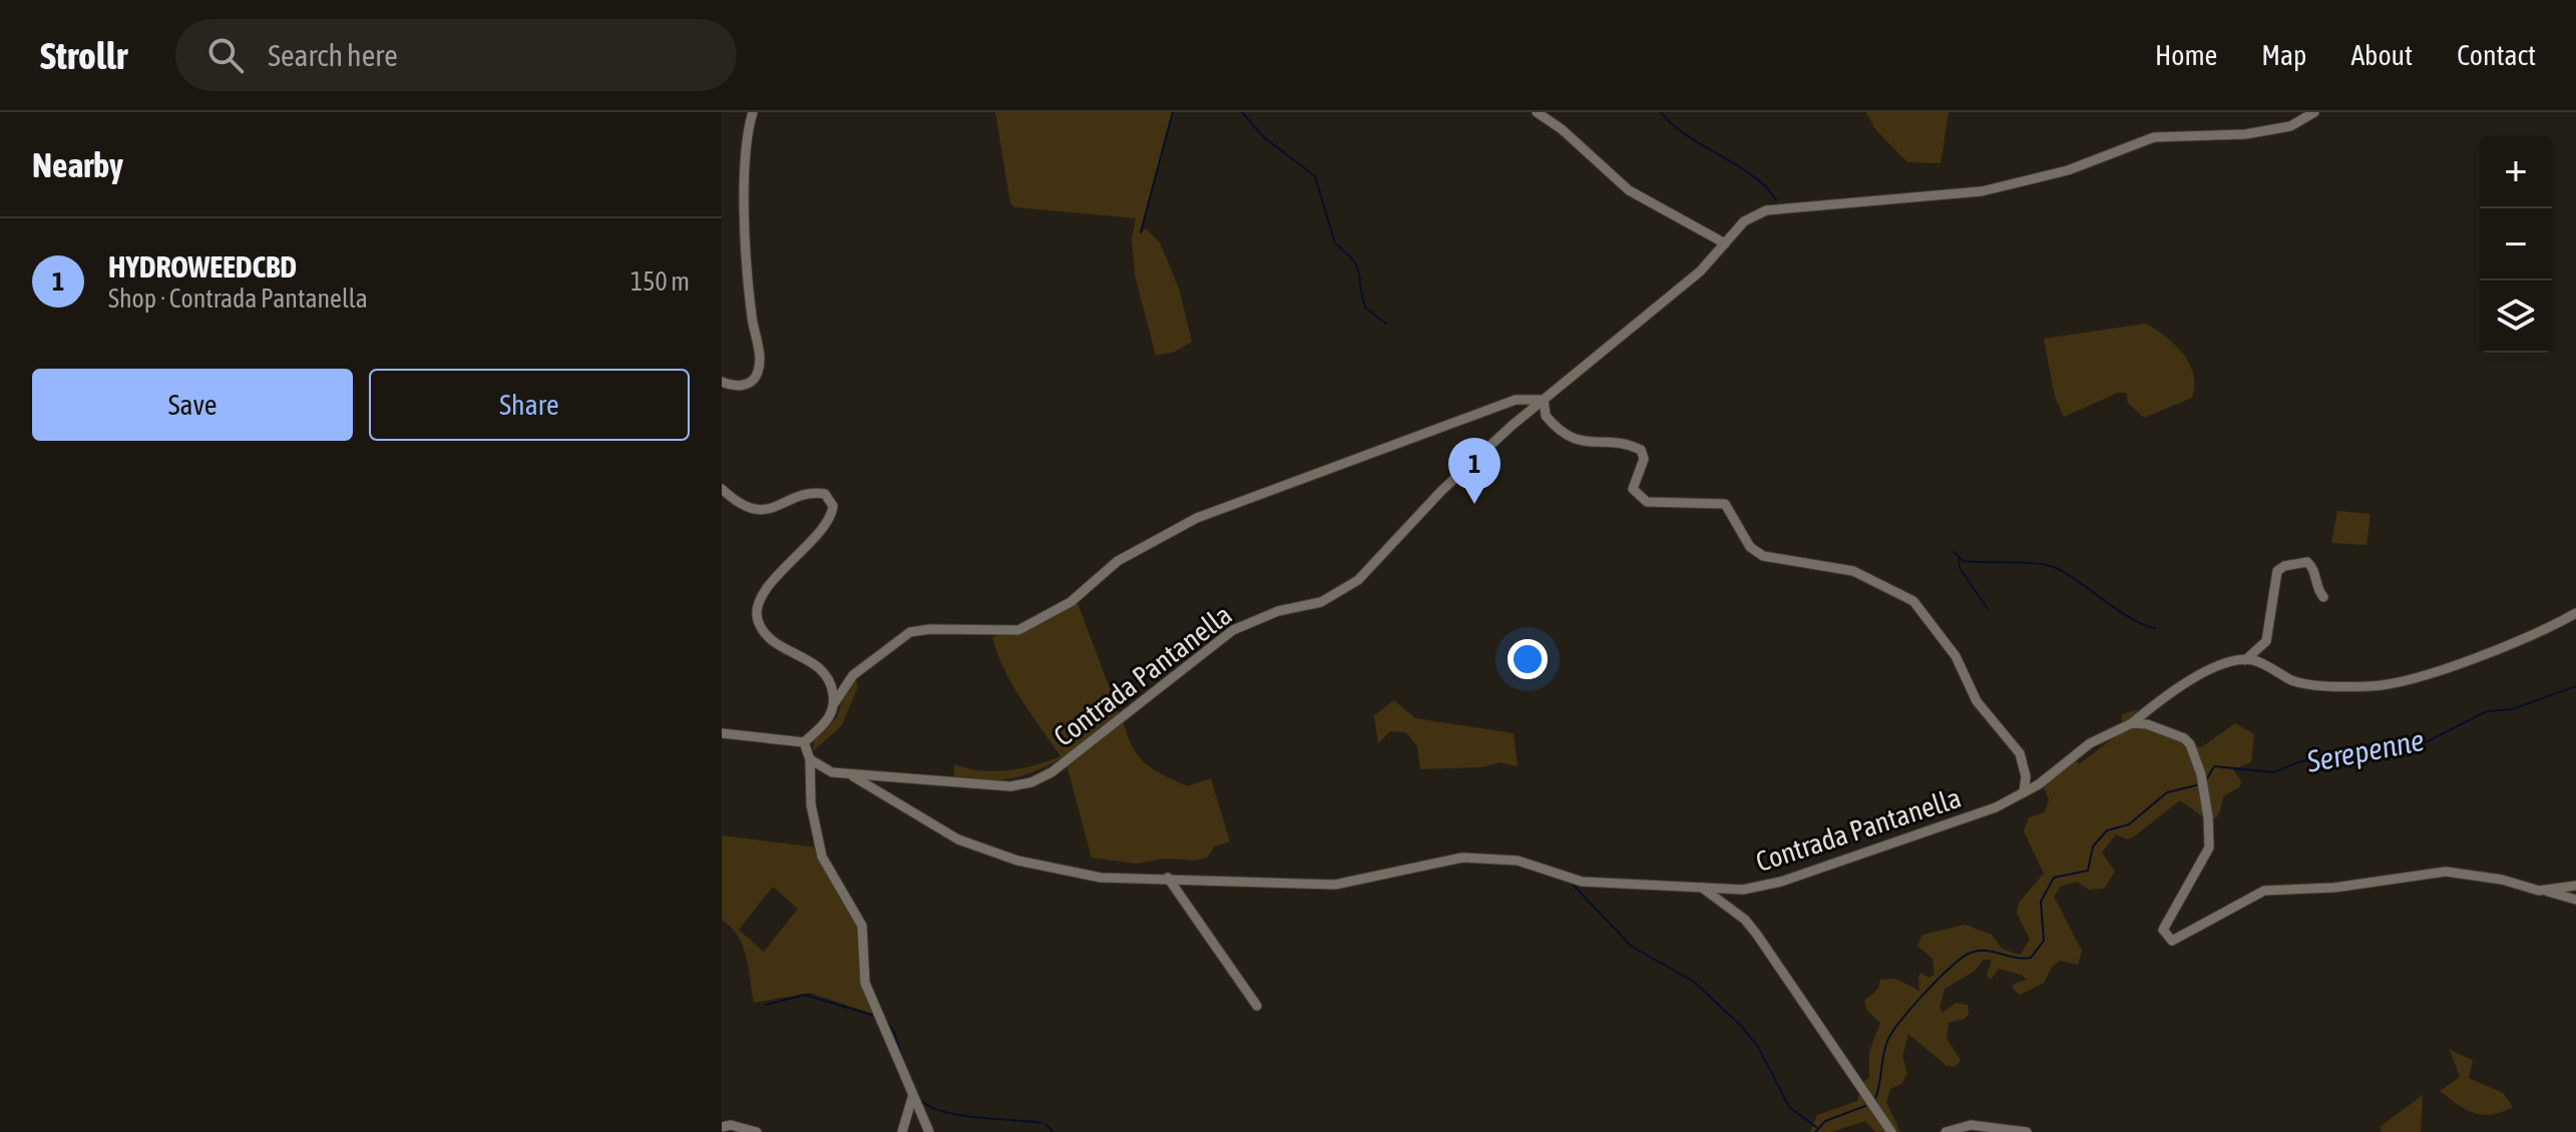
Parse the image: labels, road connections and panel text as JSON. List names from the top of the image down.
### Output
{
  "streets": {
    "street": ["Contrada Pantanella"]
  },
  "water": ["Serepenne"],
  "page": {
    "header": "Strollr",
    "search": "Search here",
    "nav": [
      "Home",
      "Map",
      "About",
      "Contact"
    ],
    "heading": "Nearby",
    "map_buttons": ["+", "−"],
    "list": [
      {
        "mark": "1",
        "name": "HYDROWEEDCBD",
        "note": "Shop · Contrada Pantanella",
        "value": "150 m"
      }
    ],
    "buttons": ["Save", "Share"],
    "pins": "1"
  }
}
